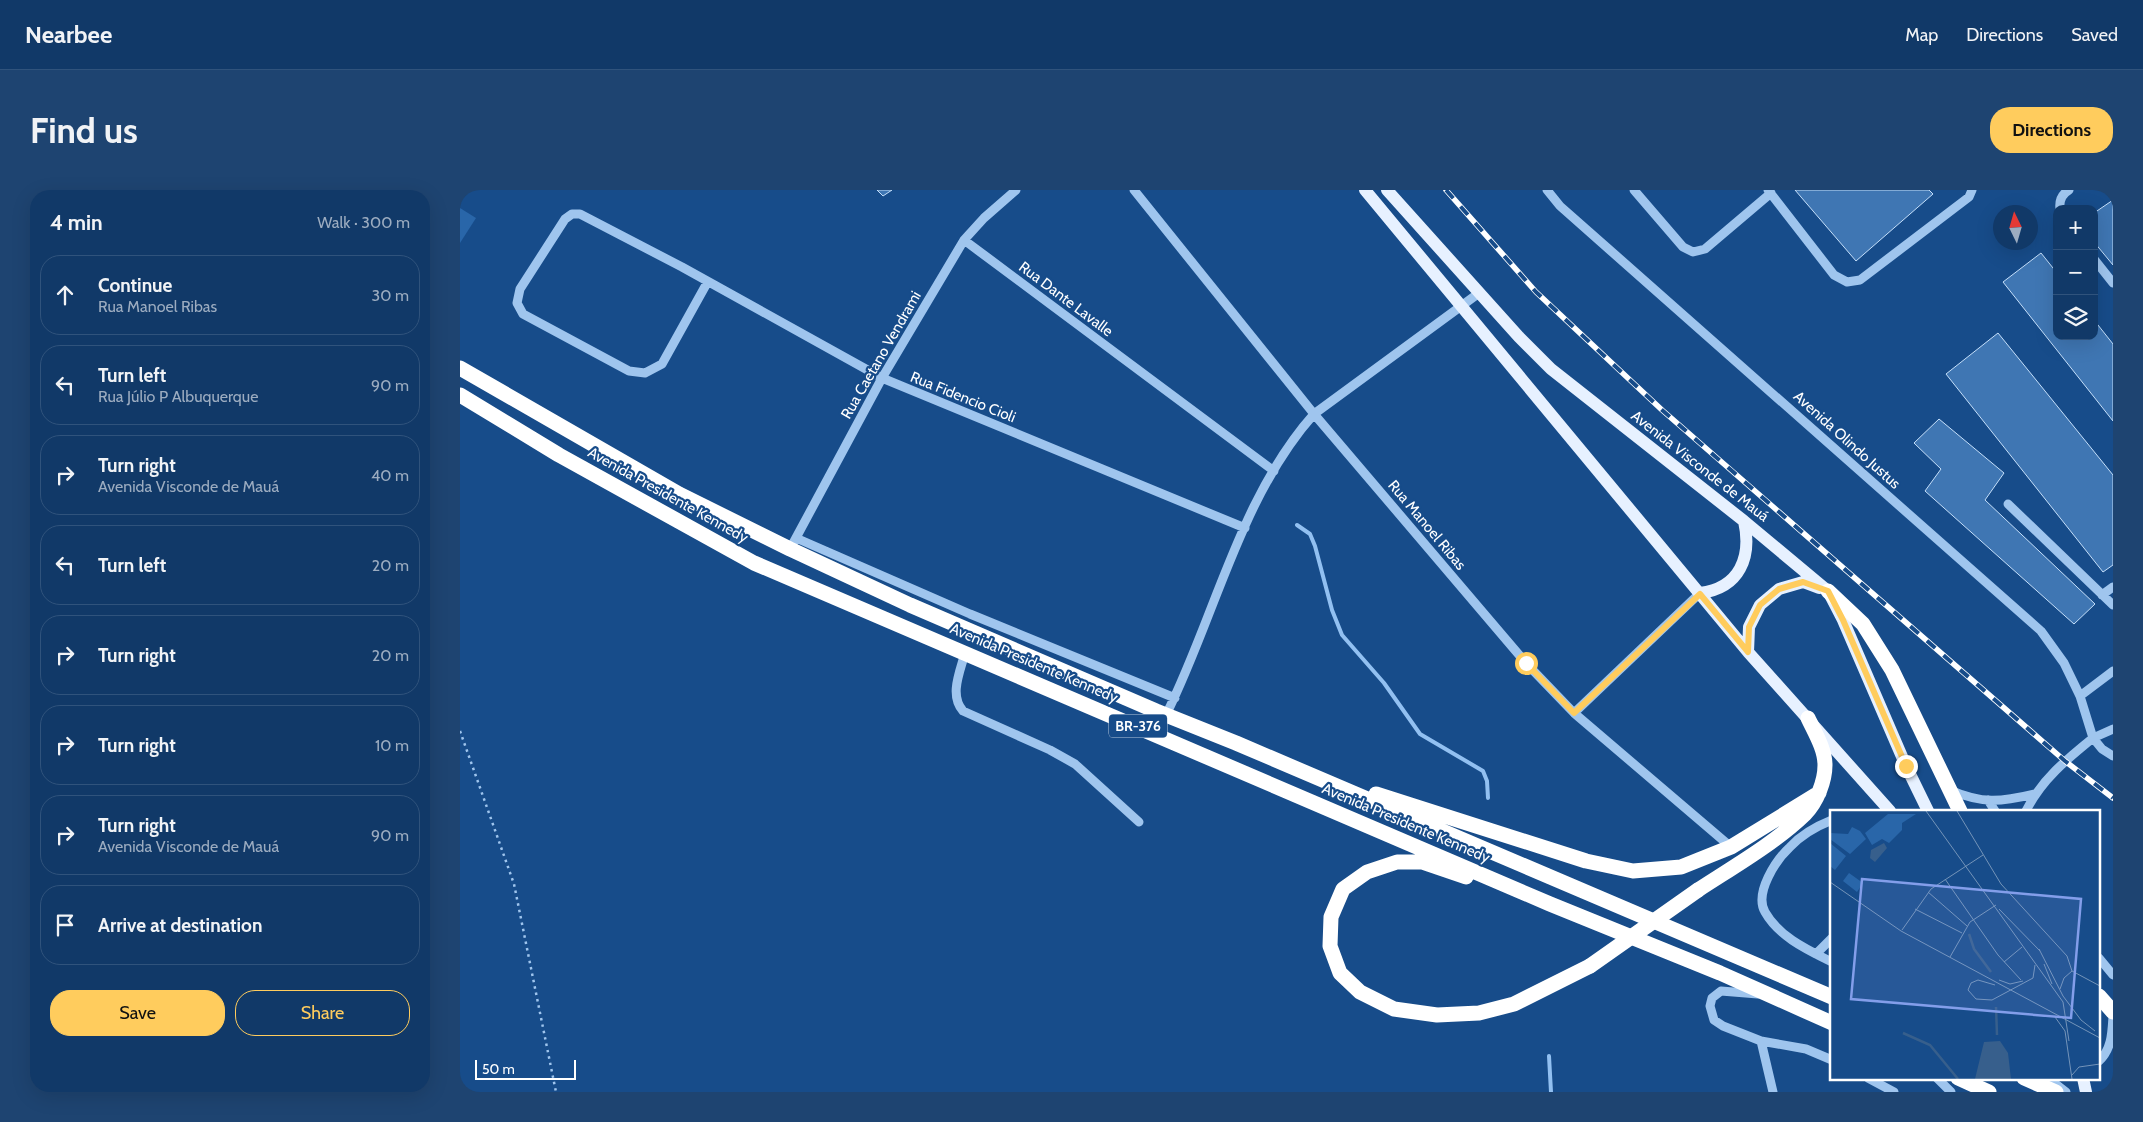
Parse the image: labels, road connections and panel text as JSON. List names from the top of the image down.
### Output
{
  "streets": {
    "highway": ["Avenida Presidente Kennedy", "BR-376"],
    "main road": ["Avenida Visconde de Mauá"],
    "street": [
      "Rua Dante Lavalle",
      "Rua Caetano Vendrami",
      "Rua Fidencio Cioli",
      "Avenida Olindo Justus",
      "Rua Manoel Ribas"
    ]
  },
  "crossings": [
    ["Rua Dante Lavalle", "Rua Caetano Vendrami"],
    ["Rua Caetano Vendrami", "Rua Fidencio Cioli"],
    ["Rua Caetano Vendrami", "Avenida Presidente Kennedy"]
  ],
  "scale_bar": "50 m",
  "north": "top",
  "page": {
    "header": "Nearbee",
    "nav": ["Map", "Directions", "Saved"],
    "buttons": [
      "Directions",
      ["Save", "Share"]
    ],
    "title": "Find us",
    "heading": ["4 min", "Walk · 300 m"],
    "map_buttons": ["+", "−"],
    "list": [
      ["Continue", "Rua Manoel Ribas", "30 m"],
      ["Turn left", "Rua Júlio P Albuquerque", "90 m"],
      ["Turn right", "Avenida Visconde de Mauá", "40 m"],
      ["Turn left", "20 m"],
      ["Turn right", "20 m"],
      ["Turn right", "10 m"],
      ["Turn right", "Avenida Visconde de Mauá", "90 m"],
      "Arrive at destination"
    ],
    "scale": "50 m"
  }
}
